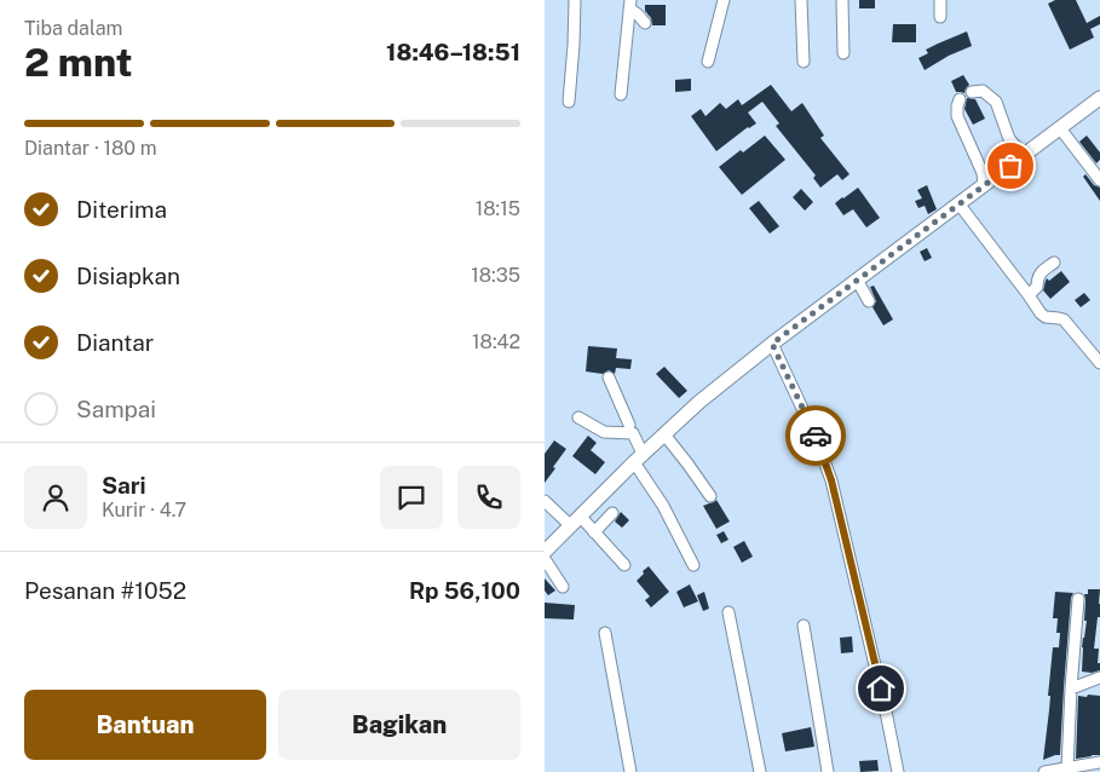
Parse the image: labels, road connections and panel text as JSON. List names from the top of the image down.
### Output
{
  "page": {
    "heading": ["2 mnt", "Tiba dalam", "18:46–18:51"],
    "panel": [
      "Sari",
      "Kurir · 4.7",
      "Pesanan #1052",
      "Rp 56,100"
    ],
    "bar": "Diantar · 180 m",
    "list": [
      ["Diterima", "18:15"],
      ["Disiapkan", "18:35"],
      ["Diantar", "18:42"],
      "Sampai"
    ],
    "buttons": ["Bantuan", "Bagikan"]
  }
}
